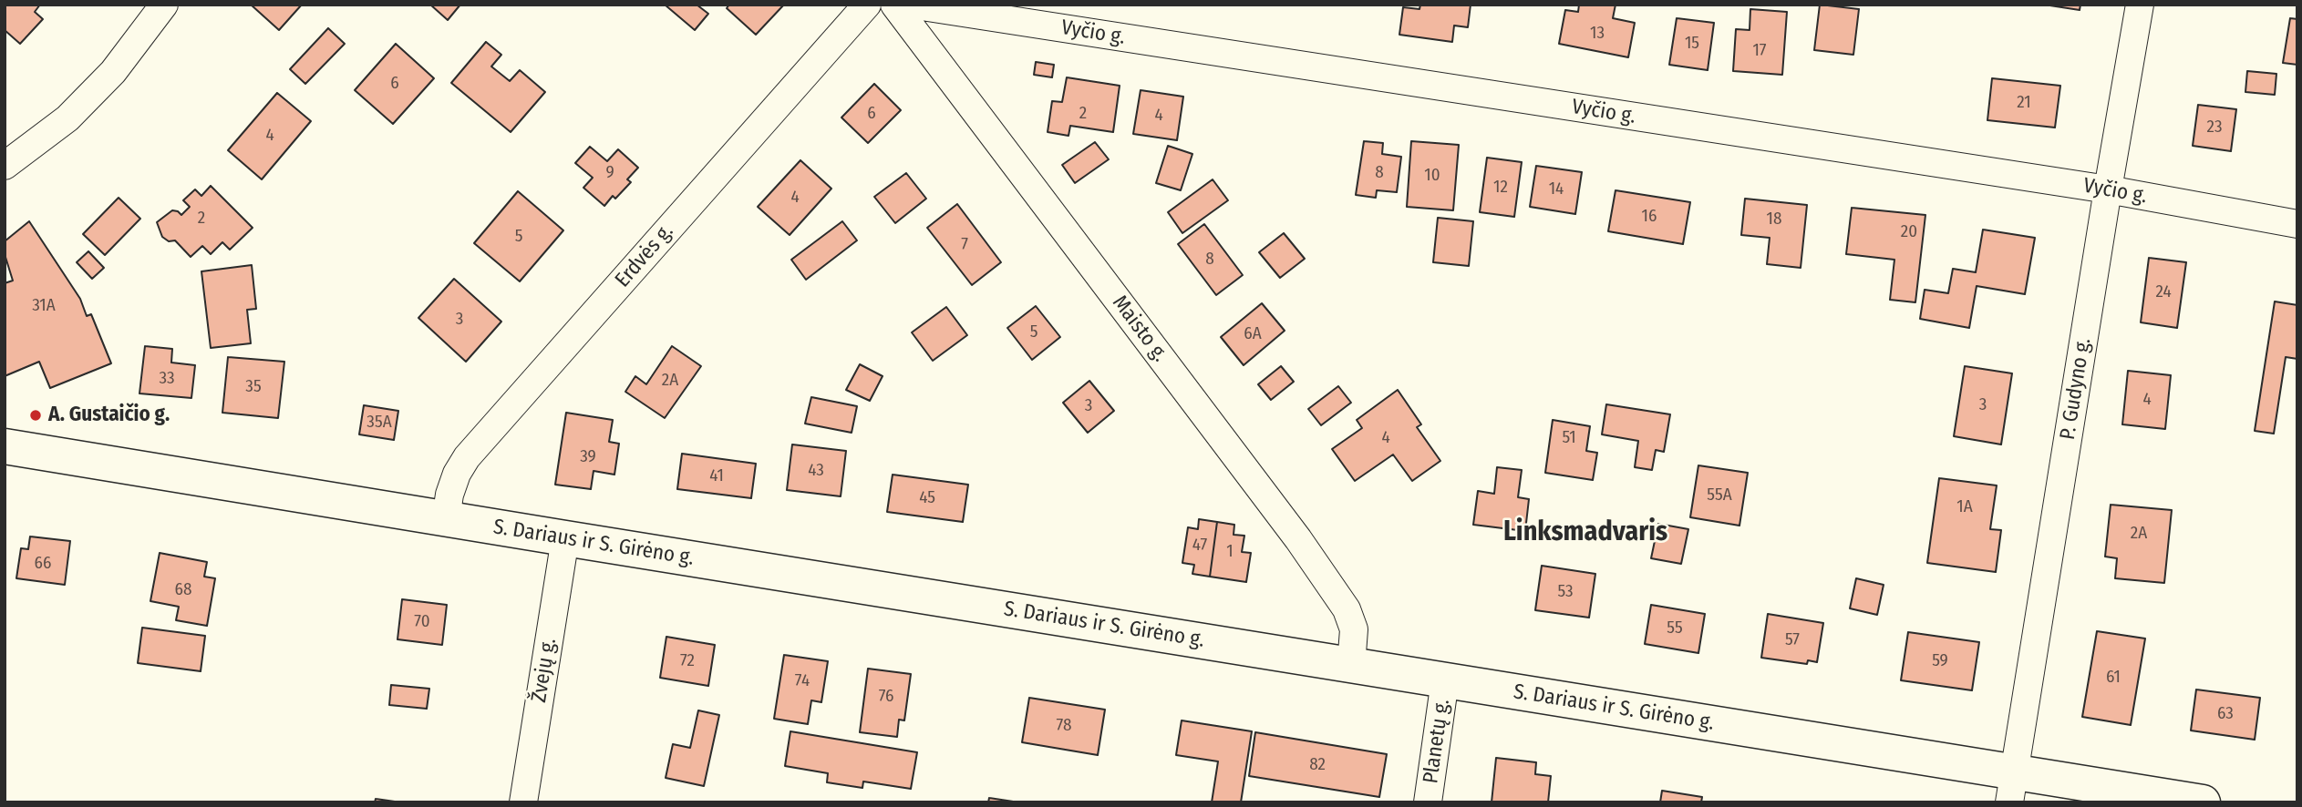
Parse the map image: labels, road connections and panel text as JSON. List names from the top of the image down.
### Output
{
  "streets": {
    "street": [
      "Vyčio g.",
      "Erdvės g.",
      "Maisto g.",
      "P. Gudyno g.",
      "S. Dariaus ir S. Girėno g.",
      "Žvejų g.",
      "Planetų g."
    ]
  },
  "crossings": [
    ["Vyčio g.", "P. Gudyno g."],
    ["Erdvės g.", "S. Dariaus ir S. Girėno g."],
    ["Maisto g.", "S. Dariaus ir S. Girėno g."],
    ["P. Gudyno g.", "S. Dariaus ir S. Girėno g."],
    ["S. Dariaus ir S. Girėno g.", "Žvejų g."],
    ["S. Dariaus ir S. Girėno g.", "Planetų g."]
  ],
  "districts": ["Linksmadvaris"],
  "places": ["A. Gustaičio g."],
  "house_numbers": [
    "13",
    "15",
    "17",
    "6",
    "21",
    "6",
    "2",
    "4",
    "23",
    "4",
    "9",
    "8",
    "10",
    "12",
    "14",
    "4",
    "16",
    "2",
    "18",
    "20",
    "5",
    "7",
    "8",
    "24",
    "31A",
    "3",
    "5",
    "6A",
    "33",
    "2A",
    "35",
    "4",
    "3",
    "3",
    "35A",
    "4",
    "51",
    "39",
    "43",
    "41",
    "55A",
    "45",
    "1A",
    "2A",
    "47",
    "1",
    "66",
    "68",
    "53",
    "70",
    "55",
    "57",
    "72",
    "59",
    "61",
    "74",
    "76",
    "63",
    "78",
    "82"
  ]
}
